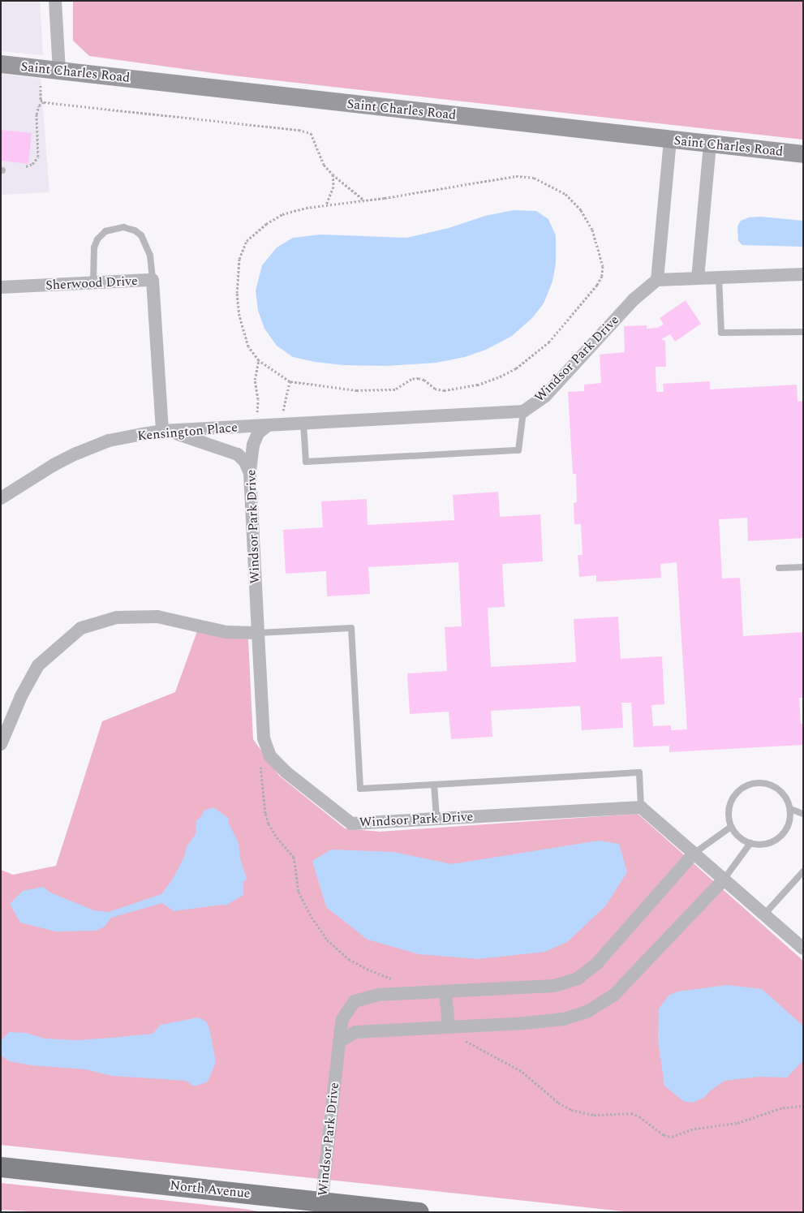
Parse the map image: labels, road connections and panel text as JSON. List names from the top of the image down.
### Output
{
  "streets": {
    "main road": ["North Avenue"],
    "street": [
      "Saint Charles Road",
      "Sherwood Drive",
      "Windsor Park Drive",
      "Kensington Place"
    ]
  },
  "crossings": [
    ["Sherwood Drive", "Kensington Place"],
    ["Windsor Park Drive", "Kensington Place"],
    ["Windsor Park Drive", "North Avenue"]
  ]
}
